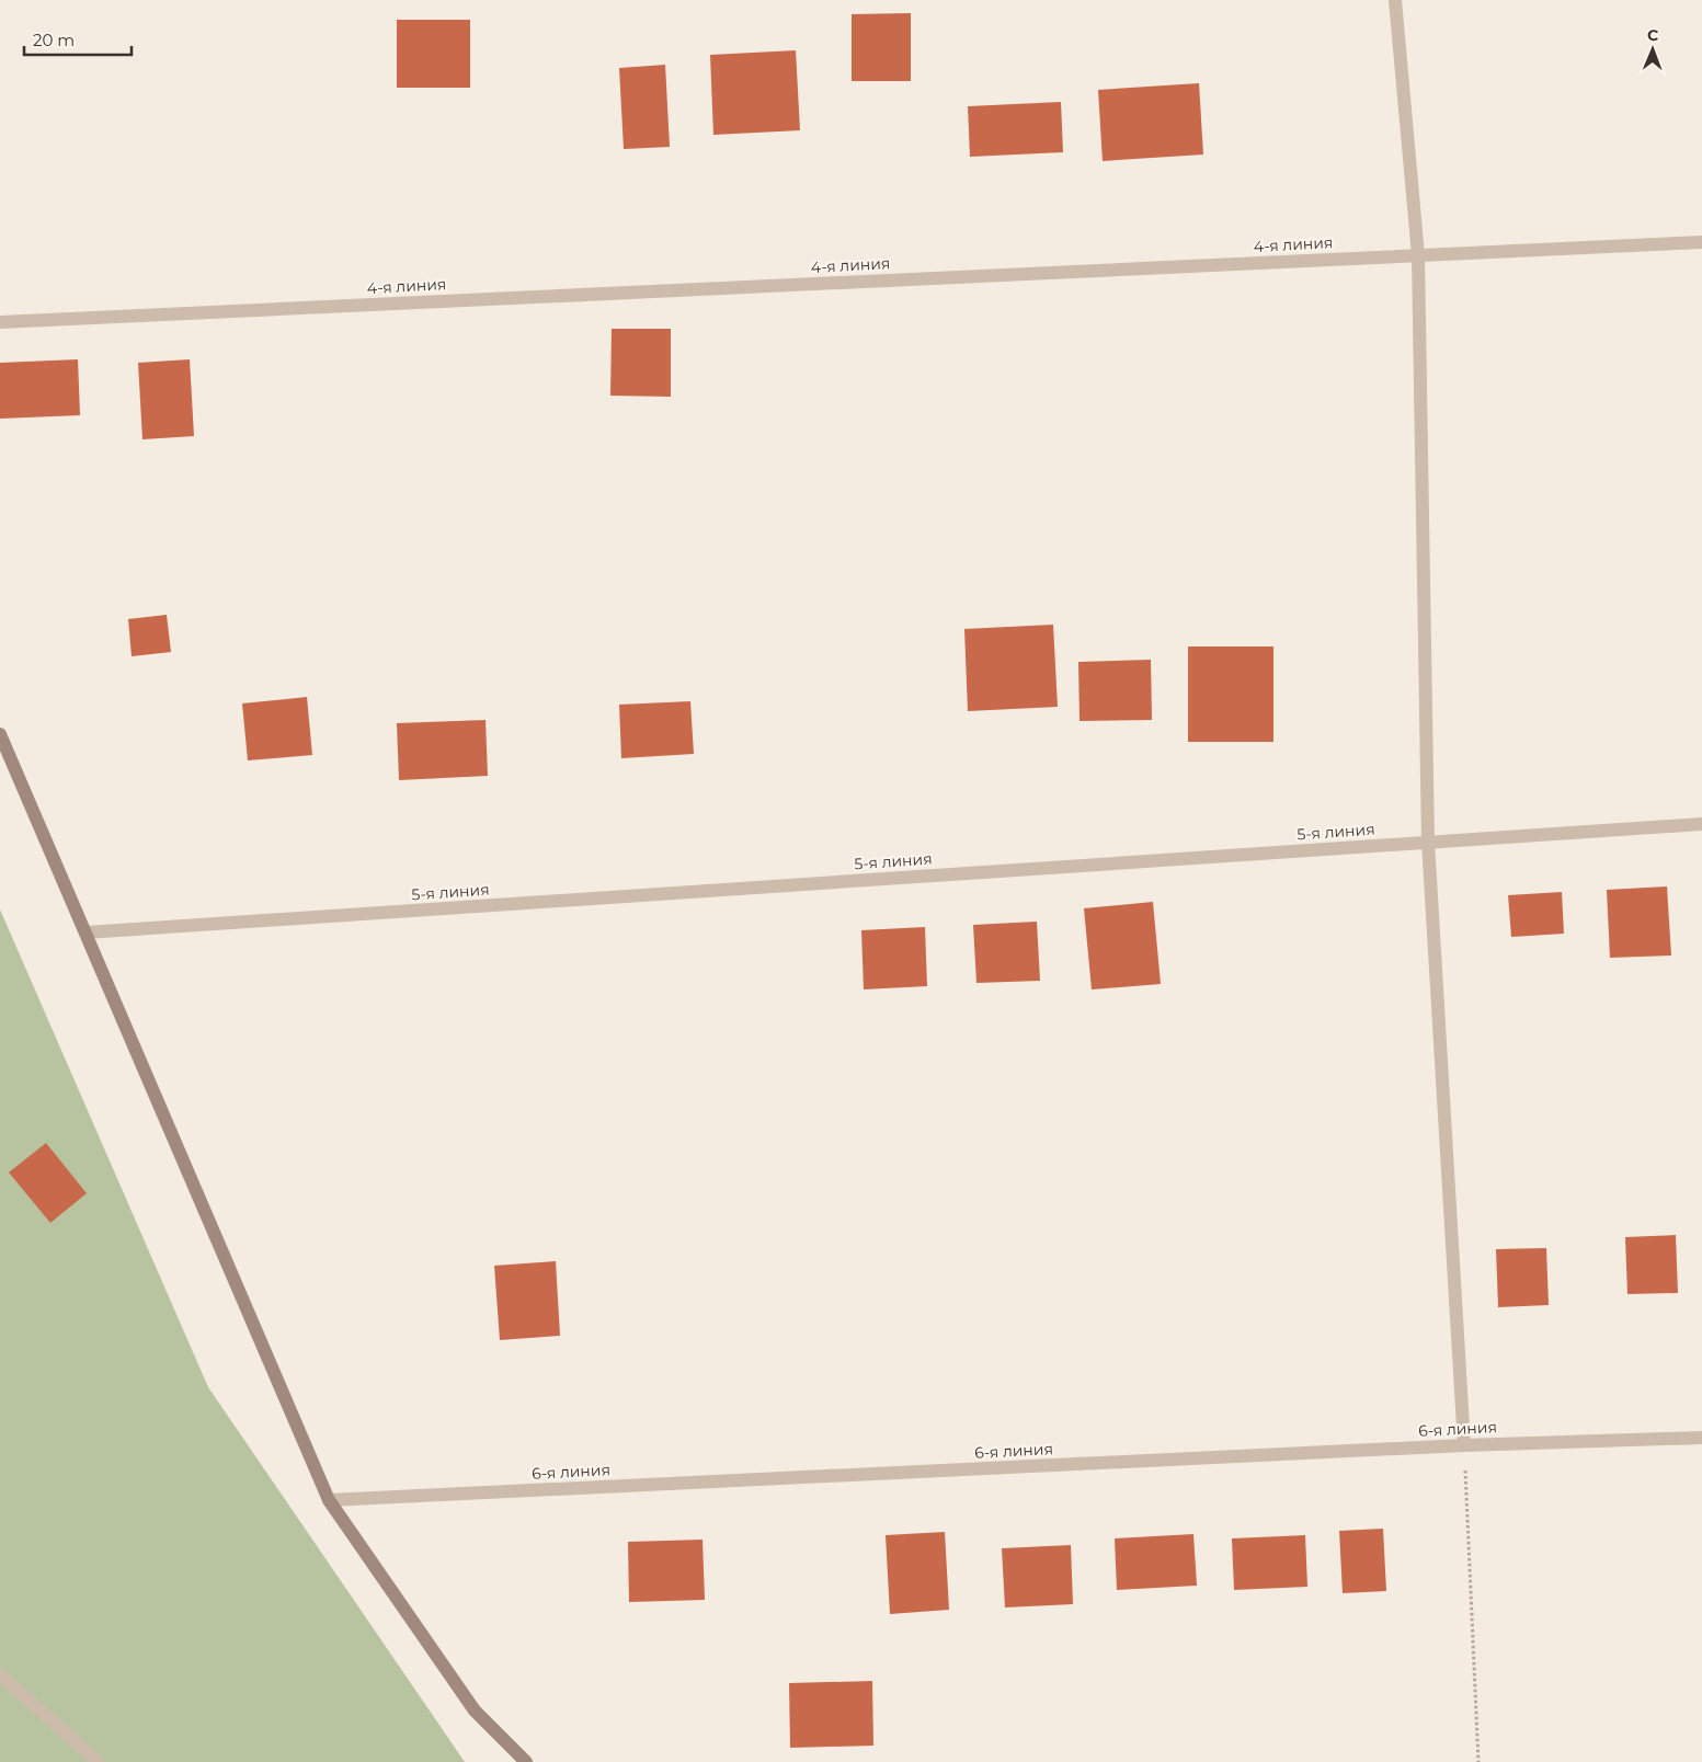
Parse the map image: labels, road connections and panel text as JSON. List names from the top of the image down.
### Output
{
  "streets": {
    "street": ["4-я линия", "5-я линия", "6-я линия"]
  },
  "scale_bar": "20 m",
  "north": "top"
}
